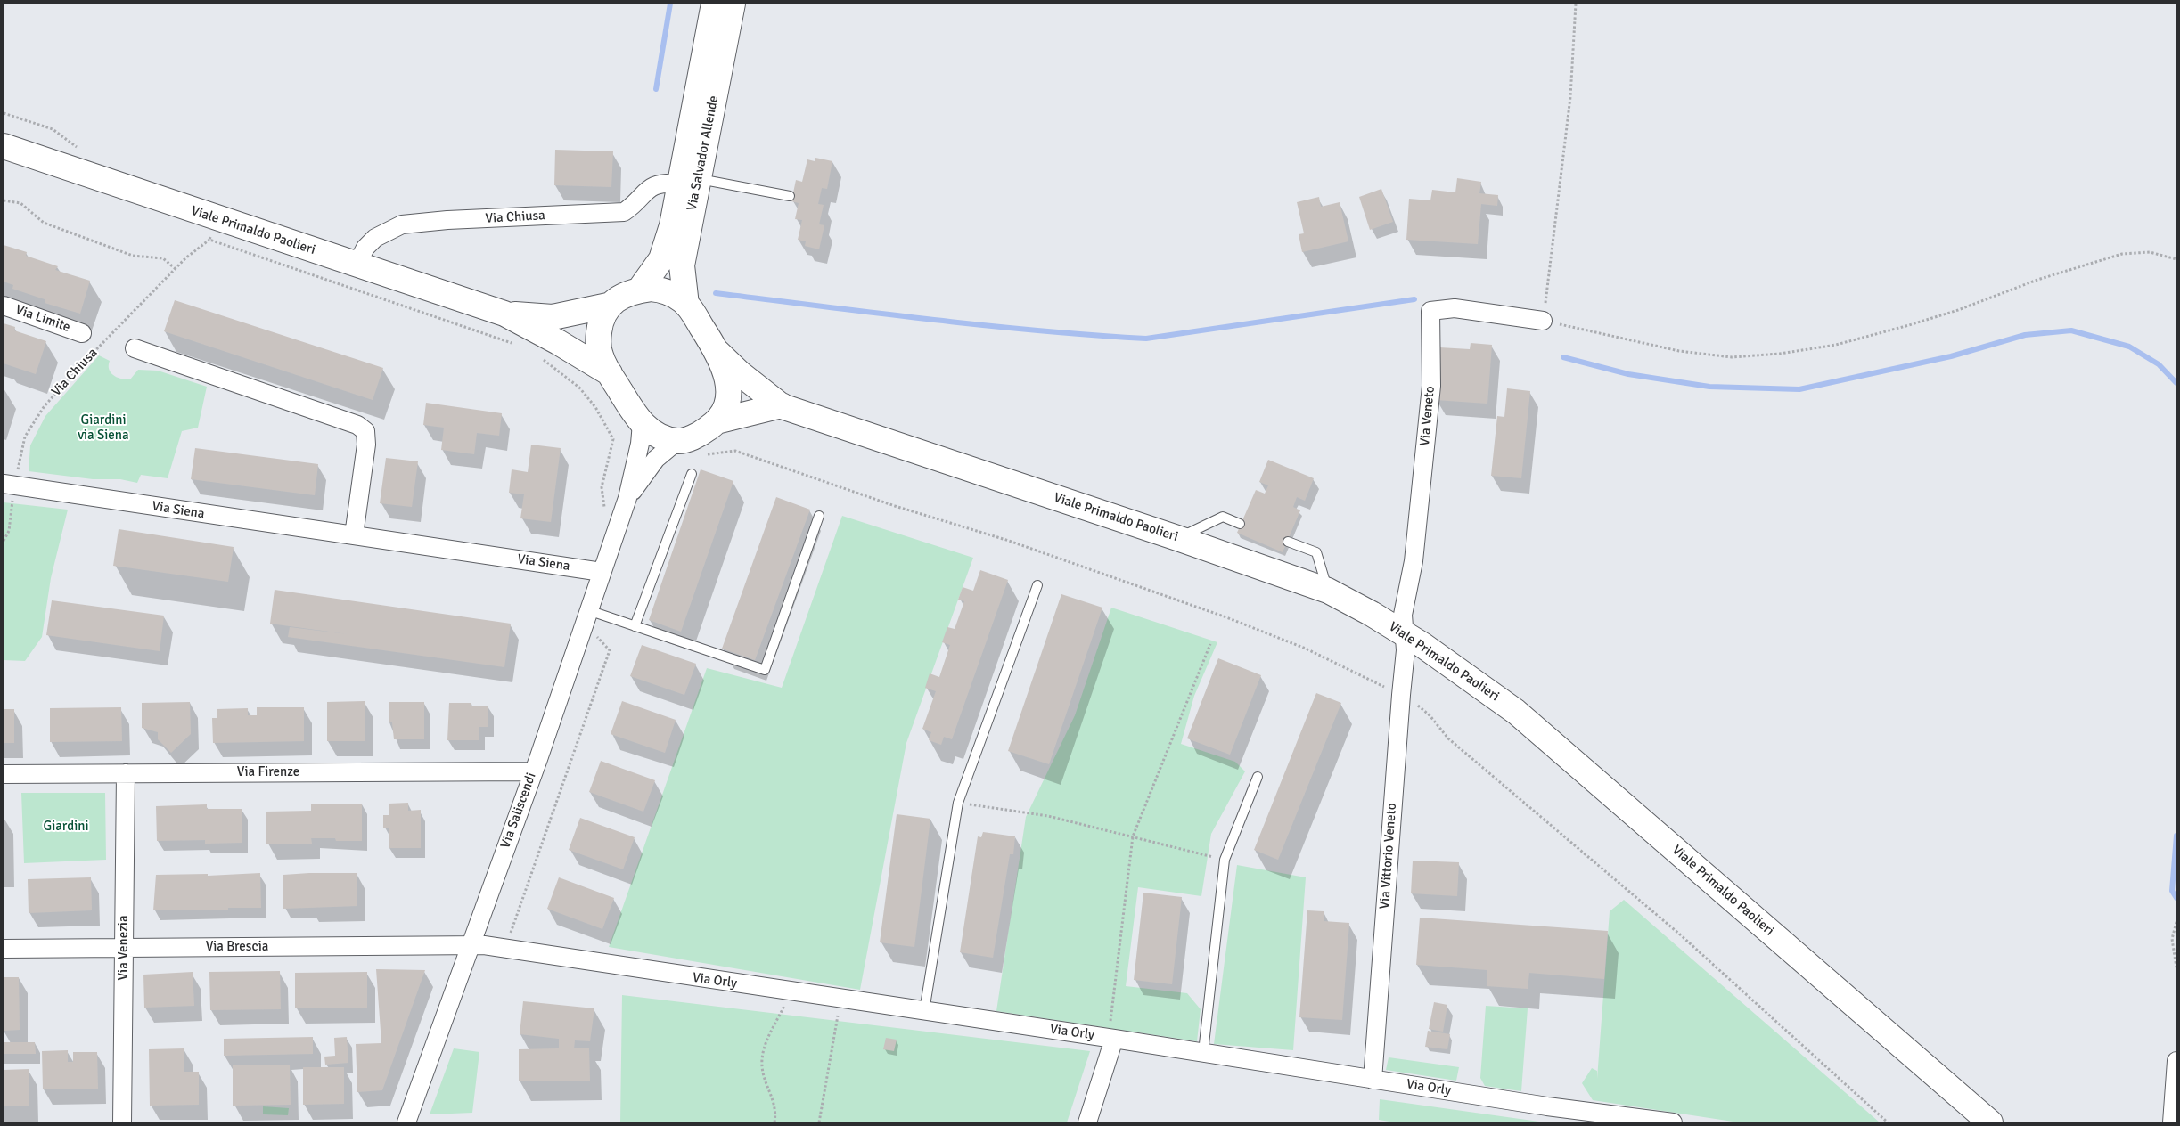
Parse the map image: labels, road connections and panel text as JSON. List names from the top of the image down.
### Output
{
  "streets": {
    "main road": ["Via Salvador Allende", "Viale Primaldo Paolieri"],
    "street": [
      "Via Chiusa",
      "Via Limite",
      "Via Veneto",
      "Via Siena",
      "Via Firenze",
      "Via Saliscendi",
      "Via Vittorio Veneto",
      "Via Brescia",
      "Via Venezia",
      "Via Orly"
    ]
  },
  "crossings": [
    ["Via Salvador Allende", "Via Chiusa"],
    ["Via Salvador Allende", "Viale Primaldo Paolieri"],
    ["Via Salvador Allende", "Via Saliscendi"],
    ["Via Chiusa", "Viale Primaldo Paolieri"],
    ["Via Chiusa", "Via Siena"],
    ["Viale Primaldo Paolieri", "Via Veneto"],
    ["Viale Primaldo Paolieri", "Via Saliscendi"],
    ["Viale Primaldo Paolieri", "Via Vittorio Veneto"],
    ["Via Veneto", "Via Vittorio Veneto"],
    ["Via Siena", "Via Saliscendi"],
    ["Via Firenze", "Via Saliscendi"],
    ["Via Firenze", "Via Venezia"],
    ["Via Saliscendi", "Via Brescia"],
    ["Via Saliscendi", "Via Orly"],
    ["Via Vittorio Veneto", "Via Orly"],
    ["Via Brescia", "Via Venezia"],
    ["Via Brescia", "Via Orly"]
  ],
  "parks": ["Giardini via Siena", "Giardini"]
}
